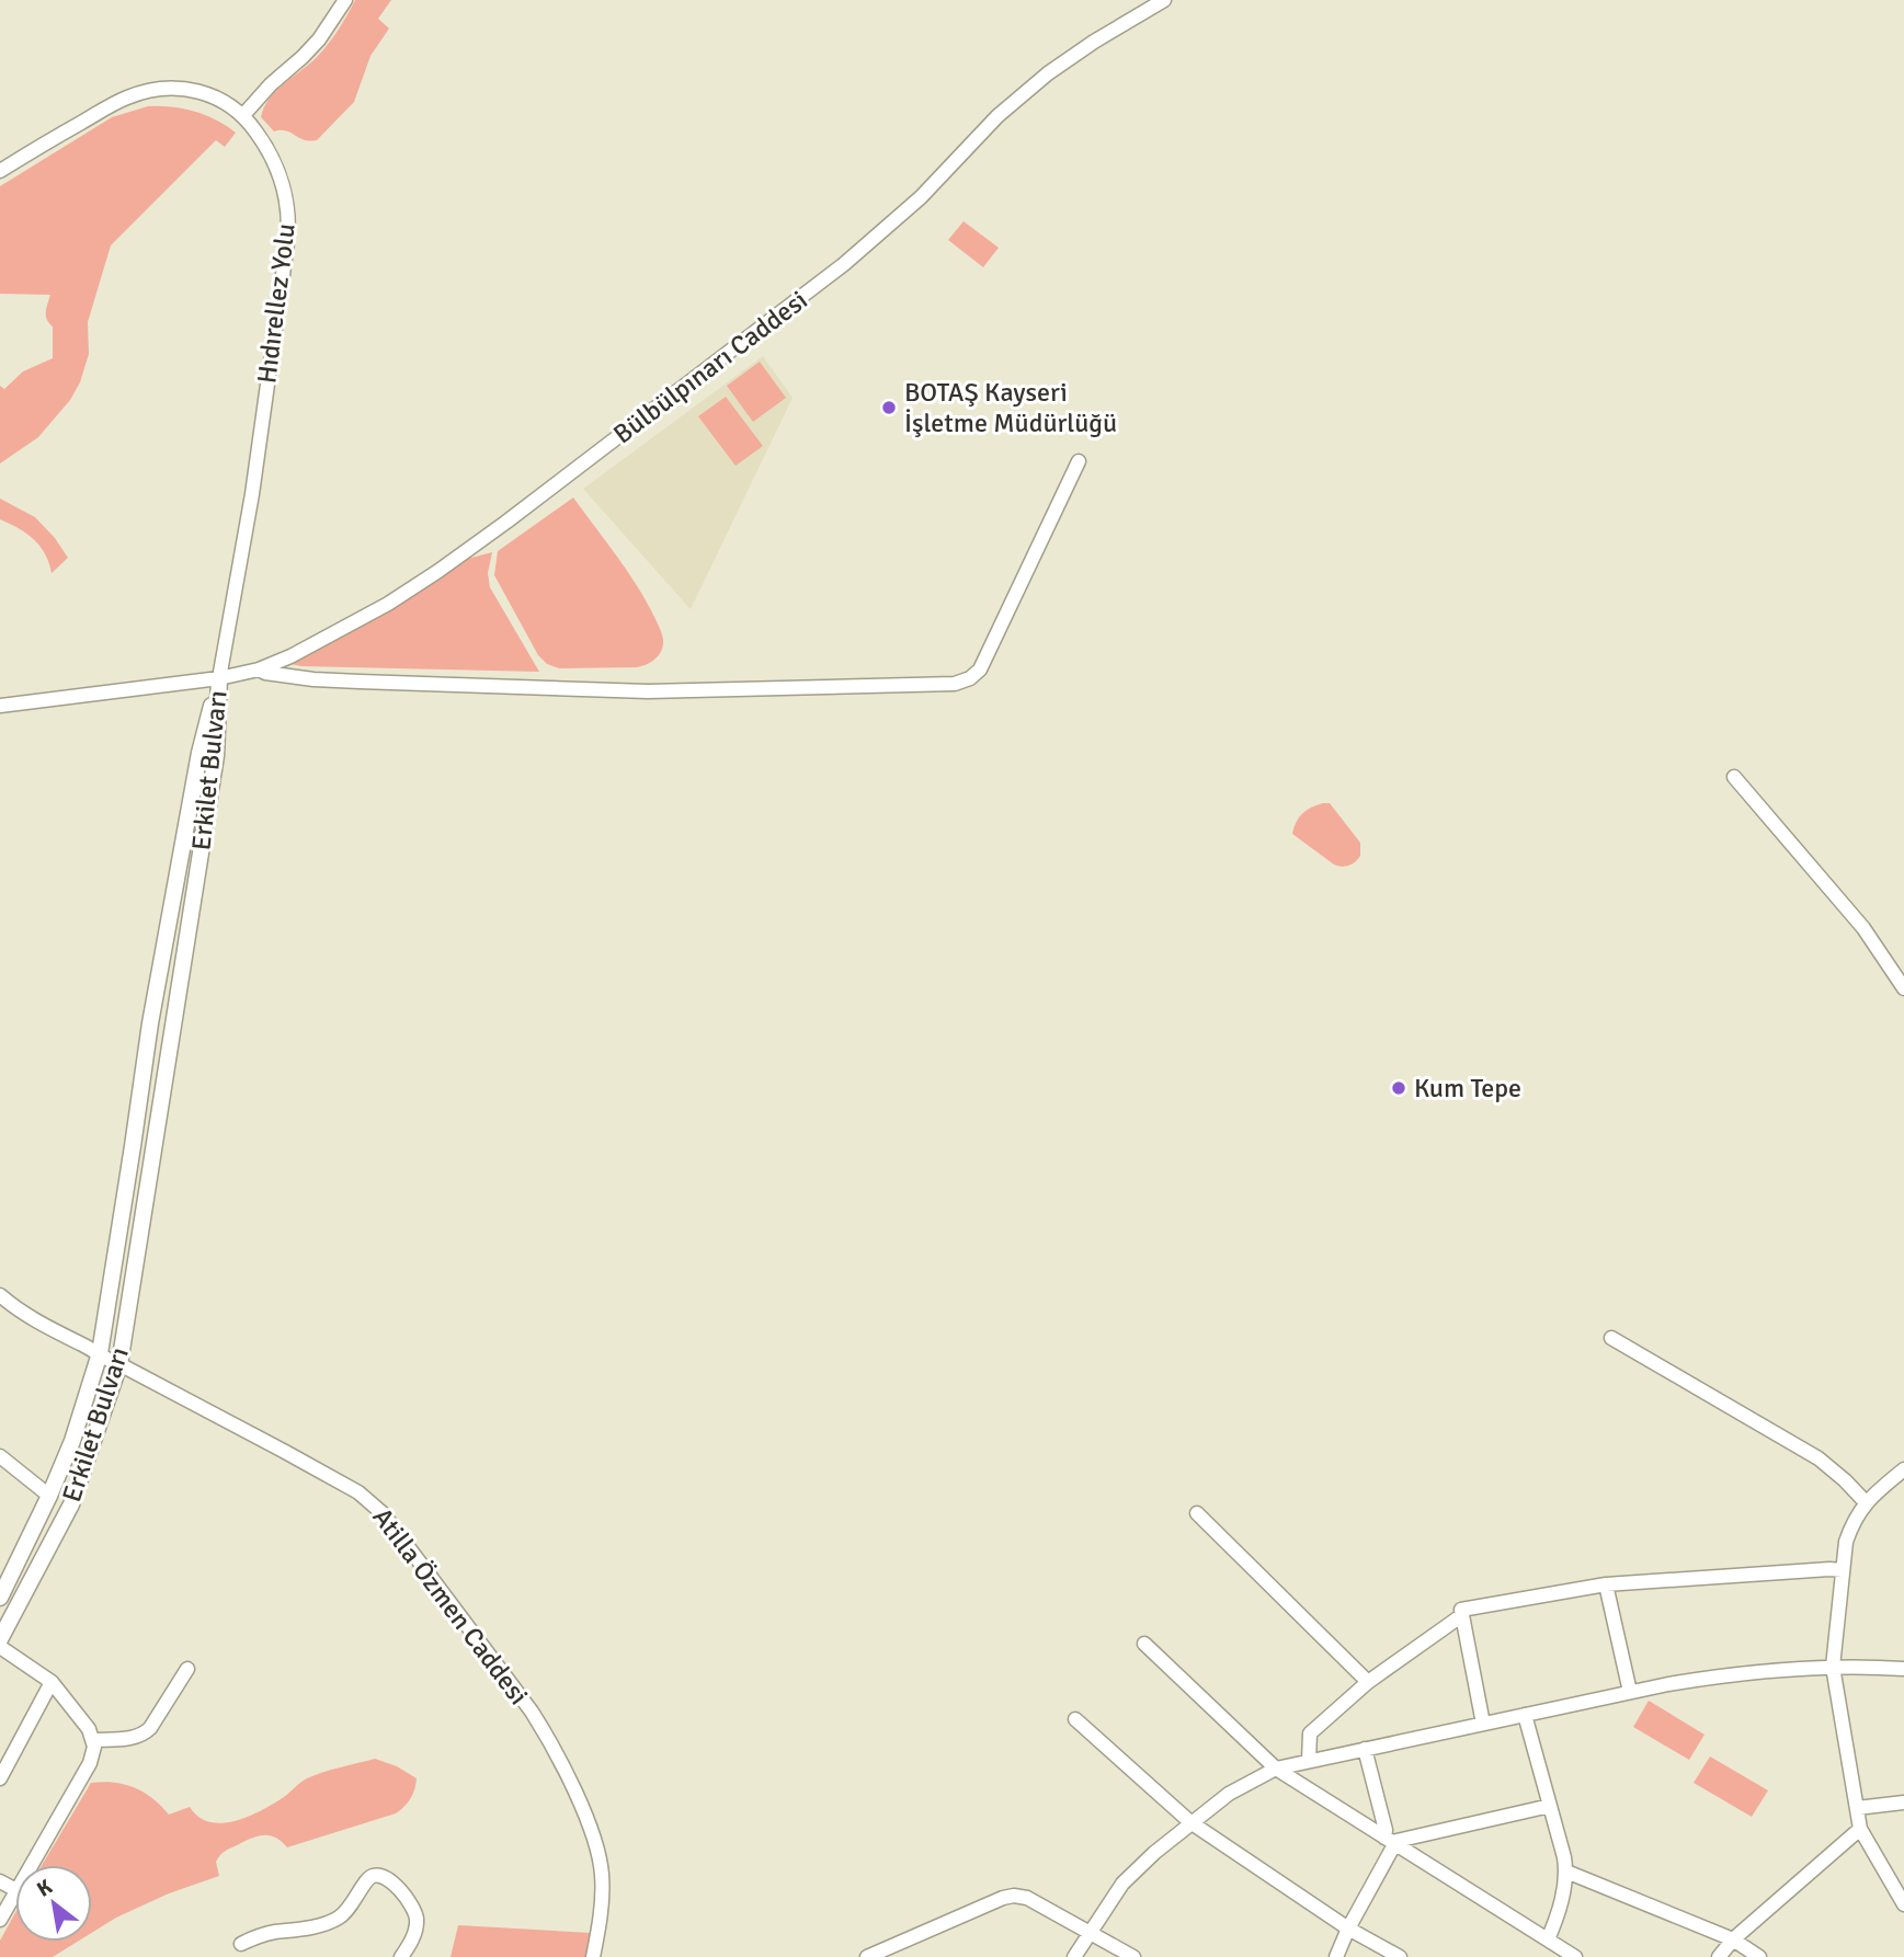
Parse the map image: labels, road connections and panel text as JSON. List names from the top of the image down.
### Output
{
  "streets": {
    "main road": ["Erkilet Bulvarı"],
    "street": ["Hıdırellez Yolu", "Bülbülpınarı Caddesi", "Atilla Özmen Caddesi"]
  },
  "crossings": [
    ["Hıdırellez Yolu", "Bülbülpınarı Caddesi"],
    ["Hıdırellez Yolu", "Erkilet Bulvarı"],
    ["Bülbülpınarı Caddesi", "Erkilet Bulvarı"],
    ["Erkilet Bulvarı", "Atilla Özmen Caddesi"]
  ],
  "places": ["BOTAŞ Kayseri İşletme Müdürlüğü", "Kum Tepe"],
  "north": "top left"
}
